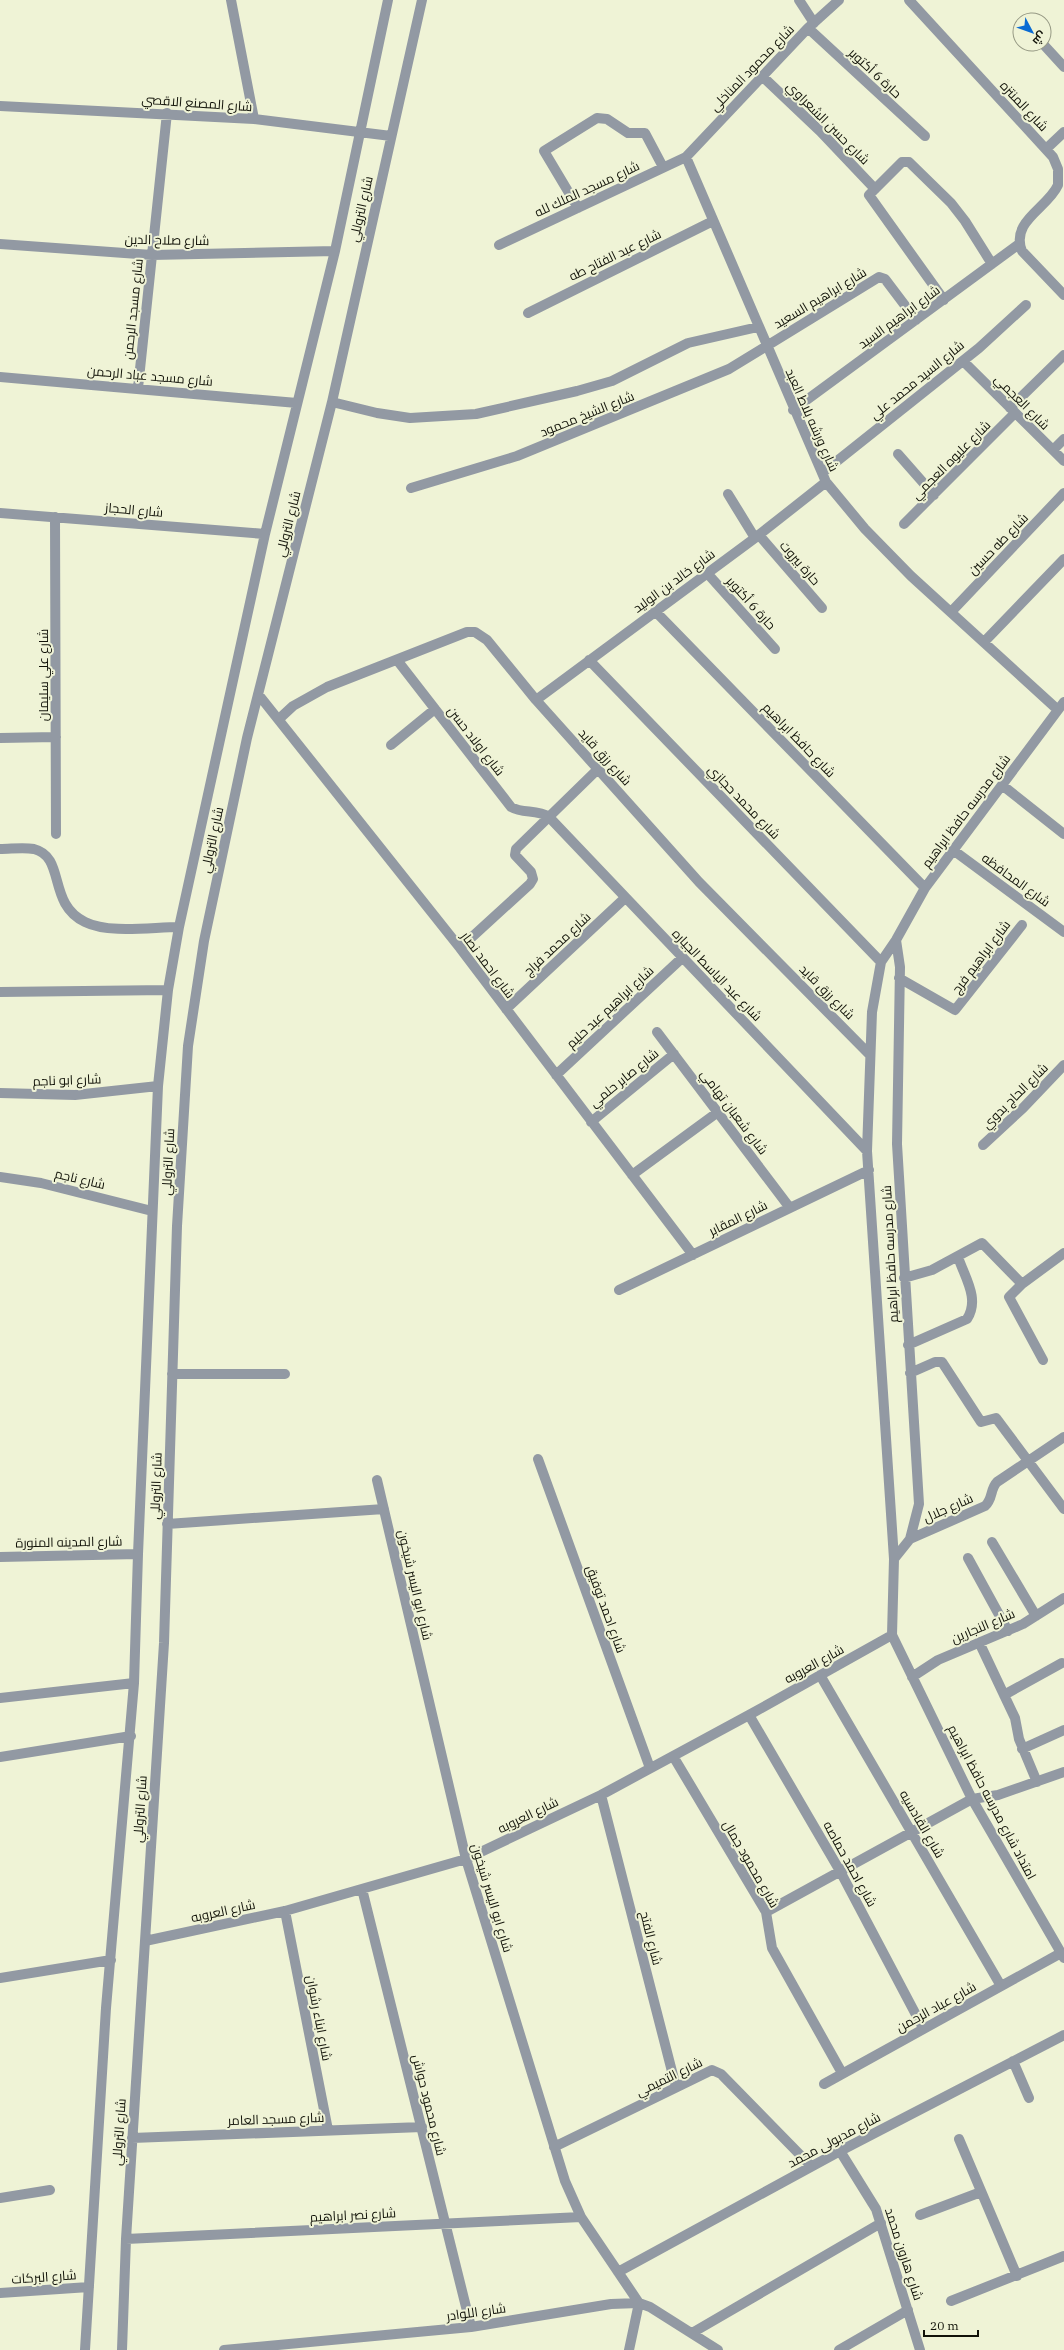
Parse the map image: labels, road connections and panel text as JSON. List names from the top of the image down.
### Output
{
  "streets": {
    "street": [
      "شارع محمود المناخلي",
      "حارة 6 أكتوبر",
      "شارع المصنع الاقصي",
      "شارع المنتزه",
      "شارع حسن الشعراوي",
      "شارع مسجد الملك لله",
      "شارع التروللي",
      "شارع صلاح الدين",
      "شارع عبد الفتاح طه",
      "شارع ابراهيم السعيد",
      "شارع مسجد الرحمن",
      "شارع ابراهيم السيد",
      "شارع مسجد عباد الرحمن",
      "شارع السيد محمد علي",
      "شارع العجمي",
      "شارع الشيخ محمود",
      "شارع ورشه بلاط العبد",
      "شارع عليوه العجمي",
      "شارع الحجاز",
      "شارع طه حسين",
      "حارة بيروت",
      "شارع خالد بن الوليد",
      "شارع علي سليمان",
      "شارع حافظ ابراهيم",
      "شارع اولاد حسن",
      "شارع رزق قايد",
      "شارع محمد حجازي",
      "شارع مدرسه حافظ ابراهيم",
      "شارع المحافظه",
      "شارع محمد فراج",
      "شارع ابراهيم فرج",
      "شارع احمد نصار",
      "شارع عبد الباسط الجياره",
      "شارع ابراهيم عبد حليم",
      "شارع صابر حلمي",
      "شارع ابو ناجم",
      "شارع الحاج بدوي",
      "شارع شعبان تهامي",
      "شارع ناجم",
      "شارع المقابر",
      "شارع جلال",
      "شارع المدينه المنورة",
      "شارع ابو اليسر شيخون",
      "شارع احمد توفيق",
      "شارع النجارين",
      "شارع العروبه",
      "امتداد شارع مدرسه حافظ ابراهيم",
      "شارع القادسيه",
      "شارع محمود جمال",
      "شارع احمد حماصه",
      "شارع الفتح",
      "شارع عباد الرحمن",
      "شارع ابناء رشوان",
      "شارع التميمي",
      "شارع محمود حواش",
      "شارع مسجد العامر",
      "شارع مدبولى محمد",
      "شارع نصر ابراهيم",
      "شارع هارون محمد",
      "شارع البركات",
      "شارع اللوادر"
    ]
  },
  "crossings": [
    ["شارع محمود المناخلي", "حارة 6 أكتوبر"],
    ["شارع محمود المناخلي", "شارع حسن الشعراوي"],
    ["شارع محمود المناخلي", "شارع مسجد الملك لله"],
    ["شارع محمود المناخلي", "شارع ورشه بلاط العبد"],
    ["حارة 6 أكتوبر", "شارع خالد بن الوليد"],
    ["شارع المصنع الاقصي", "شارع التروللي"],
    ["شارع المصنع الاقصي", "شارع مسجد الرحمن"],
    ["شارع المنتزه", "شارع ابراهيم السيد"],
    ["شارع مسجد الملك لله", "شارع ورشه بلاط العبد"],
    ["شارع التروللي", "شارع صلاح الدين"],
    ["شارع التروللي", "شارع مسجد عباد الرحمن"],
    ["شارع التروللي", "شارع الحجاز"],
    ["شارع التروللي", "شارع احمد نصار"],
    ["شارع التروللي", "شارع ابو ناجم"],
    ["شارع التروللي", "شارع ناجم"],
    ["شارع التروللي", "شارع المدينه المنورة"],
    ["شارع التروللي", "شارع العروبه"],
    ["شارع التروللي", "شارع مسجد العامر"],
    ["شارع التروللي", "شارع نصر ابراهيم"],
    ["شارع التروللي", "شارع البركات"],
    ["شارع صلاح الدين", "شارع مسجد الرحمن"],
    ["شارع عبد الفتاح طه", "شارع ورشه بلاط العبد"],
    ["شارع ابراهيم السعيد", "شارع ابراهيم السيد"],
    ["شارع ابراهيم السعيد", "شارع الشيخ محمود"],
    ["شارع ابراهيم السعيد", "شارع ورشه بلاط العبد"],
    ["شارع مسجد الرحمن", "شارع مسجد عباد الرحمن"],
    ["شارع ابراهيم السيد", "شارع ورشه بلاط العبد"],
    ["شارع السيد محمد علي", "شارع العجمي"],
    ["شارع السيد محمد علي", "شارع ورشه بلاط العبد"],
    ["شارع السيد محمد علي", "شارع خالد بن الوليد"],
    ["شارع العجمي", "شارع عليوه العجمي"],
    ["شارع الشيخ محمود", "شارع ورشه بلاط العبد"],
    ["شارع ورشه بلاط العبد", "شارع طه حسين"],
    ["شارع ورشه بلاط العبد", "شارع خالد بن الوليد"],
    ["شارع ورشه بلاط العبد", "شارع مدرسه حافظ ابراهيم"],
    ["شارع الحجاز", "شارع علي سليمان"],
    ["حارة بيروت", "شارع خالد بن الوليد"],
    ["شارع خالد بن الوليد", "شارع حافظ ابراهيم"],
    ["شارع خالد بن الوليد", "شارع رزق قايد"],
    ["شارع خالد بن الوليد", "شارع محمد حجازي"],
    ["شارع حافظ ابراهيم", "شارع مدرسه حافظ ابراهيم"],
    ["شارع اولاد حسن", "شارع رزق قايد"],
    ["شارع اولاد حسن", "شارع عبد الباسط الجياره"],
    ["شارع رزق قايد", "شارع مدرسه حافظ ابراهيم"],
    ["شارع رزق قايد", "شارع احمد نصار"],
    ["شارع محمد حجازي", "شارع مدرسه حافظ ابراهيم"],
    ["شارع مدرسه حافظ ابراهيم", "شارع المحافظه"],
    ["شارع مدرسه حافظ ابراهيم", "شارع ابراهيم فرج"],
    ["شارع مدرسه حافظ ابراهيم", "شارع عبد الباسط الجياره"],
    ["شارع مدرسه حافظ ابراهيم", "شارع المقابر"],
    ["شارع مدرسه حافظ ابراهيم", "شارع جلال"],
    ["شارع مدرسه حافظ ابراهيم", "شارع العروبه"],
    ["شارع مدرسه حافظ ابراهيم", "امتداد شارع مدرسه حافظ ابراهيم"],
    ["شارع محمد فراج", "شارع احمد نصار"],
    ["شارع محمد فراج", "شارع عبد الباسط الجياره"],
    ["شارع احمد نصار", "شارع ابراهيم عبد حليم"],
    ["شارع احمد نصار", "شارع صابر حلمي"],
    ["شارع احمد نصار", "شارع المقابر"],
    ["شارع عبد الباسط الجياره", "شارع ابراهيم عبد حليم"],
    ["شارع صابر حلمي", "شارع شعبان تهامي"],
    ["شارع شعبان تهامي", "شارع المقابر"],
    ["شارع ابو اليسر شيخون", "شارع العروبه"],
    ["شارع ابو اليسر شيخون", "شارع التميمي"],
    ["شارع ابو اليسر شيخون", "شارع مدبولى محمد"],
    ["شارع ابو اليسر شيخون", "شارع نصر ابراهيم"],
    ["شارع ابو اليسر شيخون", "شارع اللوادر"],
    ["شارع احمد توفيق", "شارع العروبه"],
    ["شارع النجارين", "امتداد شارع مدرسه حافظ ابراهيم"],
    ["شارع العروبه", "امتداد شارع مدرسه حافظ ابراهيم"],
    ["شارع العروبه", "شارع القادسيه"],
    ["شارع العروبه", "شارع محمود جمال"],
    ["شارع العروبه", "شارع احمد حماصه"],
    ["شارع العروبه", "شارع الفتح"],
    ["شارع العروبه", "شارع ابناء رشوان"],
    ["شارع العروبه", "شارع محمود حواش"],
    ["امتداد شارع مدرسه حافظ ابراهيم", "شارع عباد الرحمن"],
    ["شارع القادسيه", "شارع عباد الرحمن"],
    ["شارع محمود جمال", "شارع عباد الرحمن"],
    ["شارع احمد حماصه", "شارع عباد الرحمن"],
    ["شارع الفتح", "شارع التميمي"],
    ["شارع ابناء رشوان", "شارع مسجد العامر"],
    ["شارع التميمي", "شارع مدبولى محمد"],
    ["شارع محمود حواش", "شارع مسجد العامر"],
    ["شارع محمود حواش", "شارع نصر ابراهيم"],
    ["شارع محمود حواش", "شارع اللوادر"],
    ["شارع مدبولى محمد", "شارع هارون محمد"]
  ],
  "scale_bar": "20 m",
  "north": "bottom right"
}
